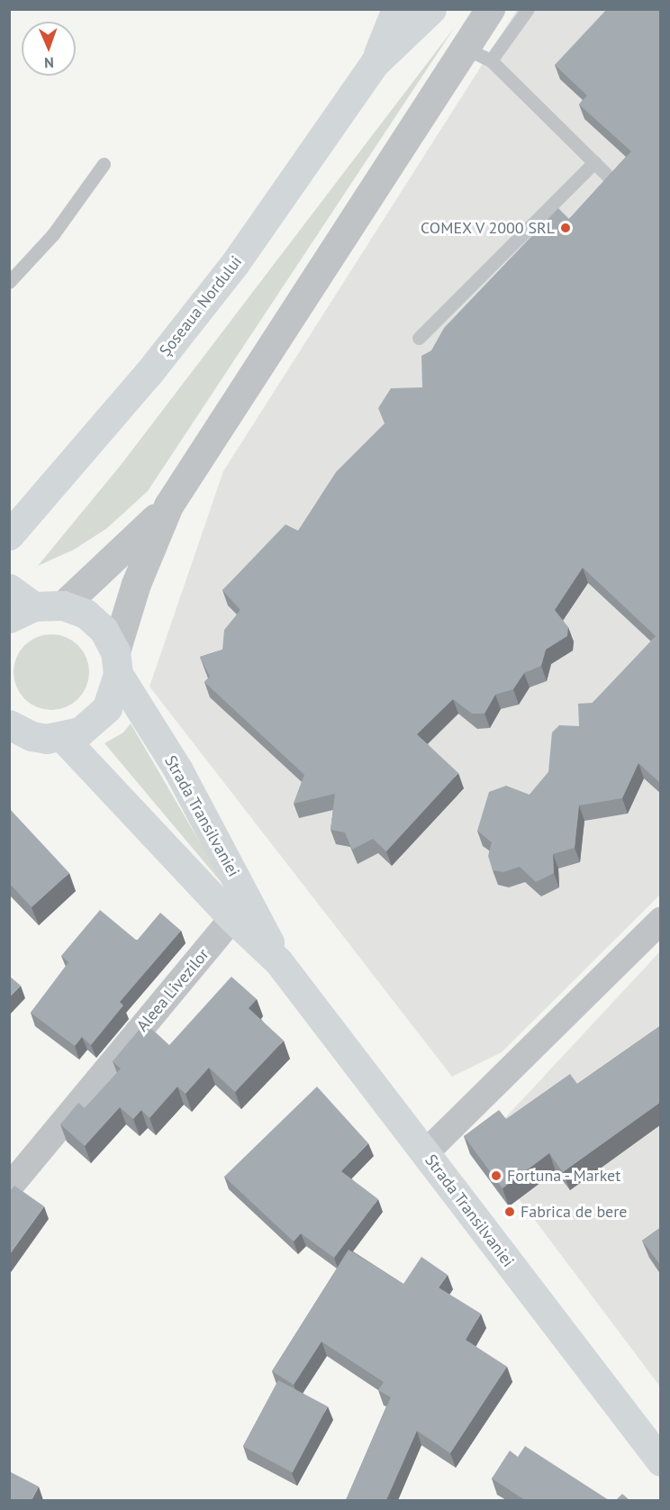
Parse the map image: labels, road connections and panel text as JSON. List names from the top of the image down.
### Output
{
  "streets": {
    "main road": ["Șoseaua Nordului", "Strada Transilvaniei"],
    "street": ["Aleea Livezilor"]
  },
  "crossings": [
    ["Strada Transilvaniei", "Aleea Livezilor"]
  ],
  "places": ["COMEX V 2000 SRL", "Fortuna - Market", "Fabrica de bere"],
  "north": "bottom"
}
